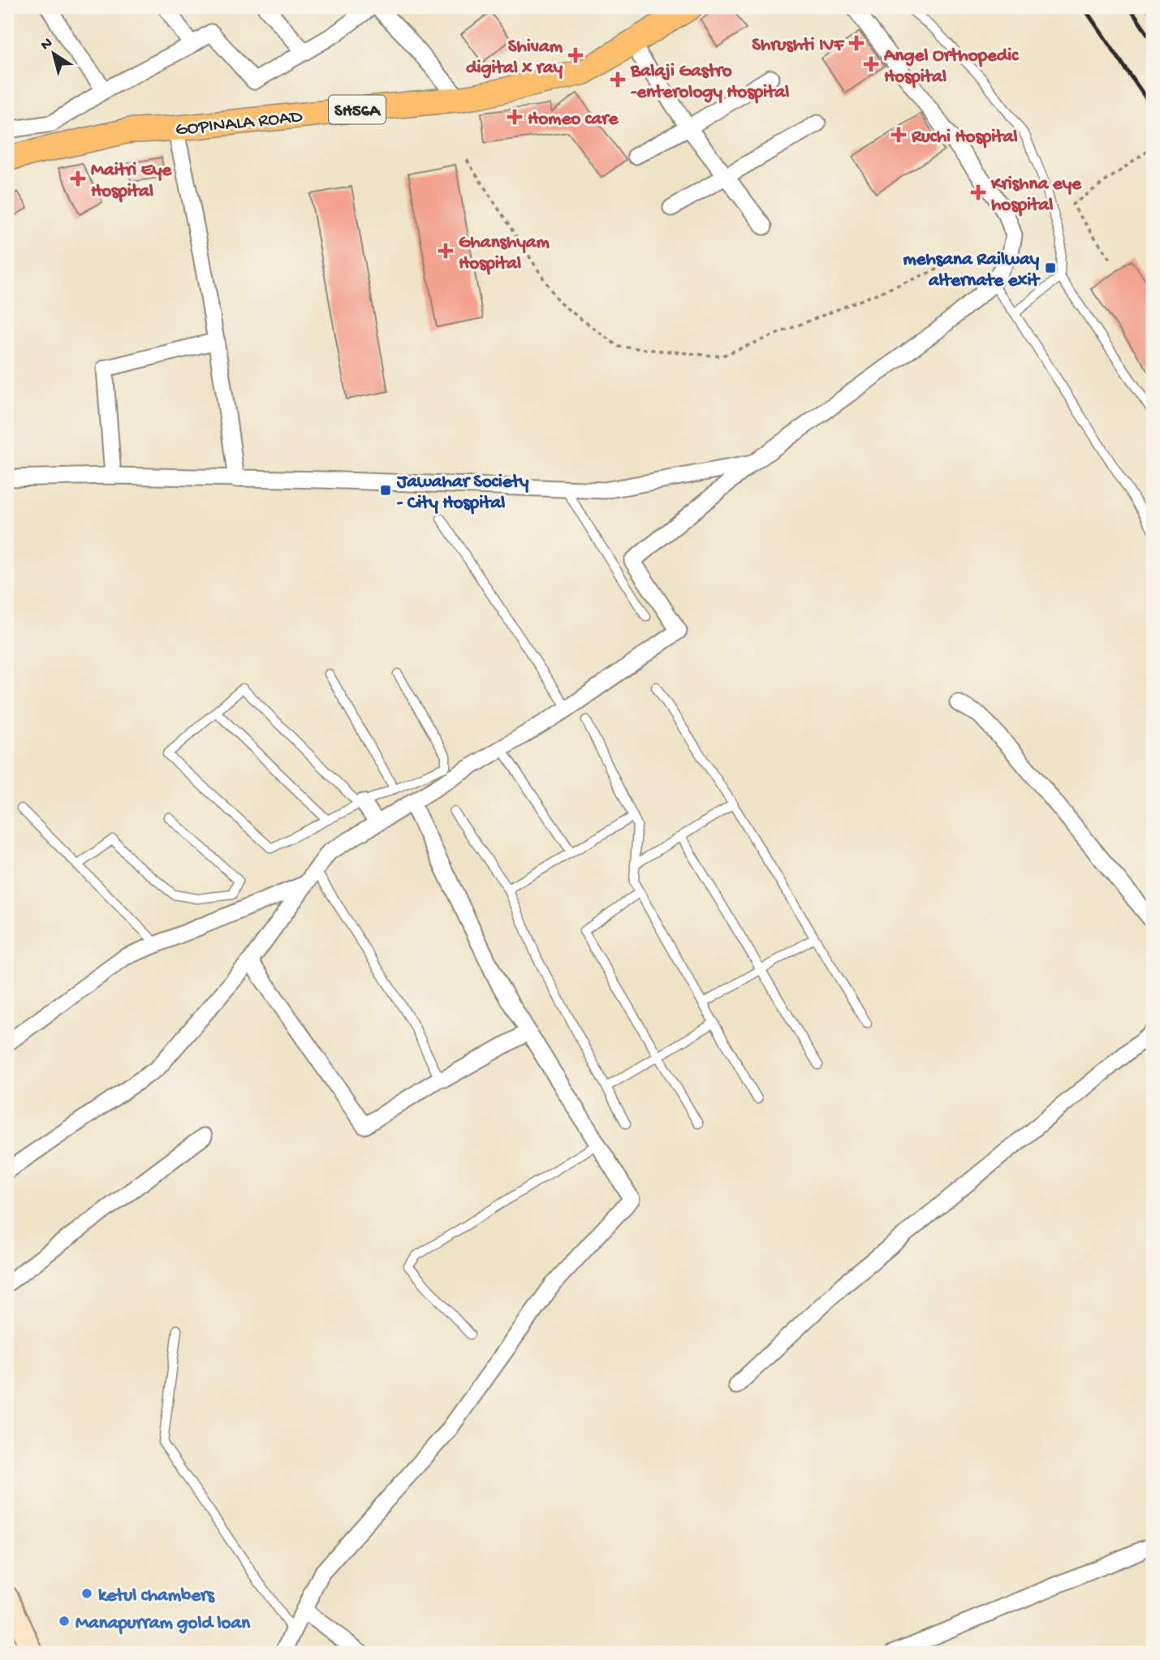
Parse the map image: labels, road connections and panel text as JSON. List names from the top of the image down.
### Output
{
  "streets": {
    "main road": ["SH56A", "GOPINALA ROAD"]
  },
  "places": {
    "health": [
      "Shrushti IVF",
      "Shivam digital x ray",
      "Angel Orthopedic Hospital",
      "Balaji Gastro -enterology Hospital",
      "Homeo care",
      "Ruchi Hospital",
      "Maitri Eye Hospital",
      "Krishna eye hospital",
      "Ghanshyam Hospital"
    ],
    "transit": ["mehsana Railway alternate exit", "Jawahar Society - City Hospital"],
    "other": ["ketul chambers", "Manapurram gold loan"]
  },
  "north": "top left"
}
